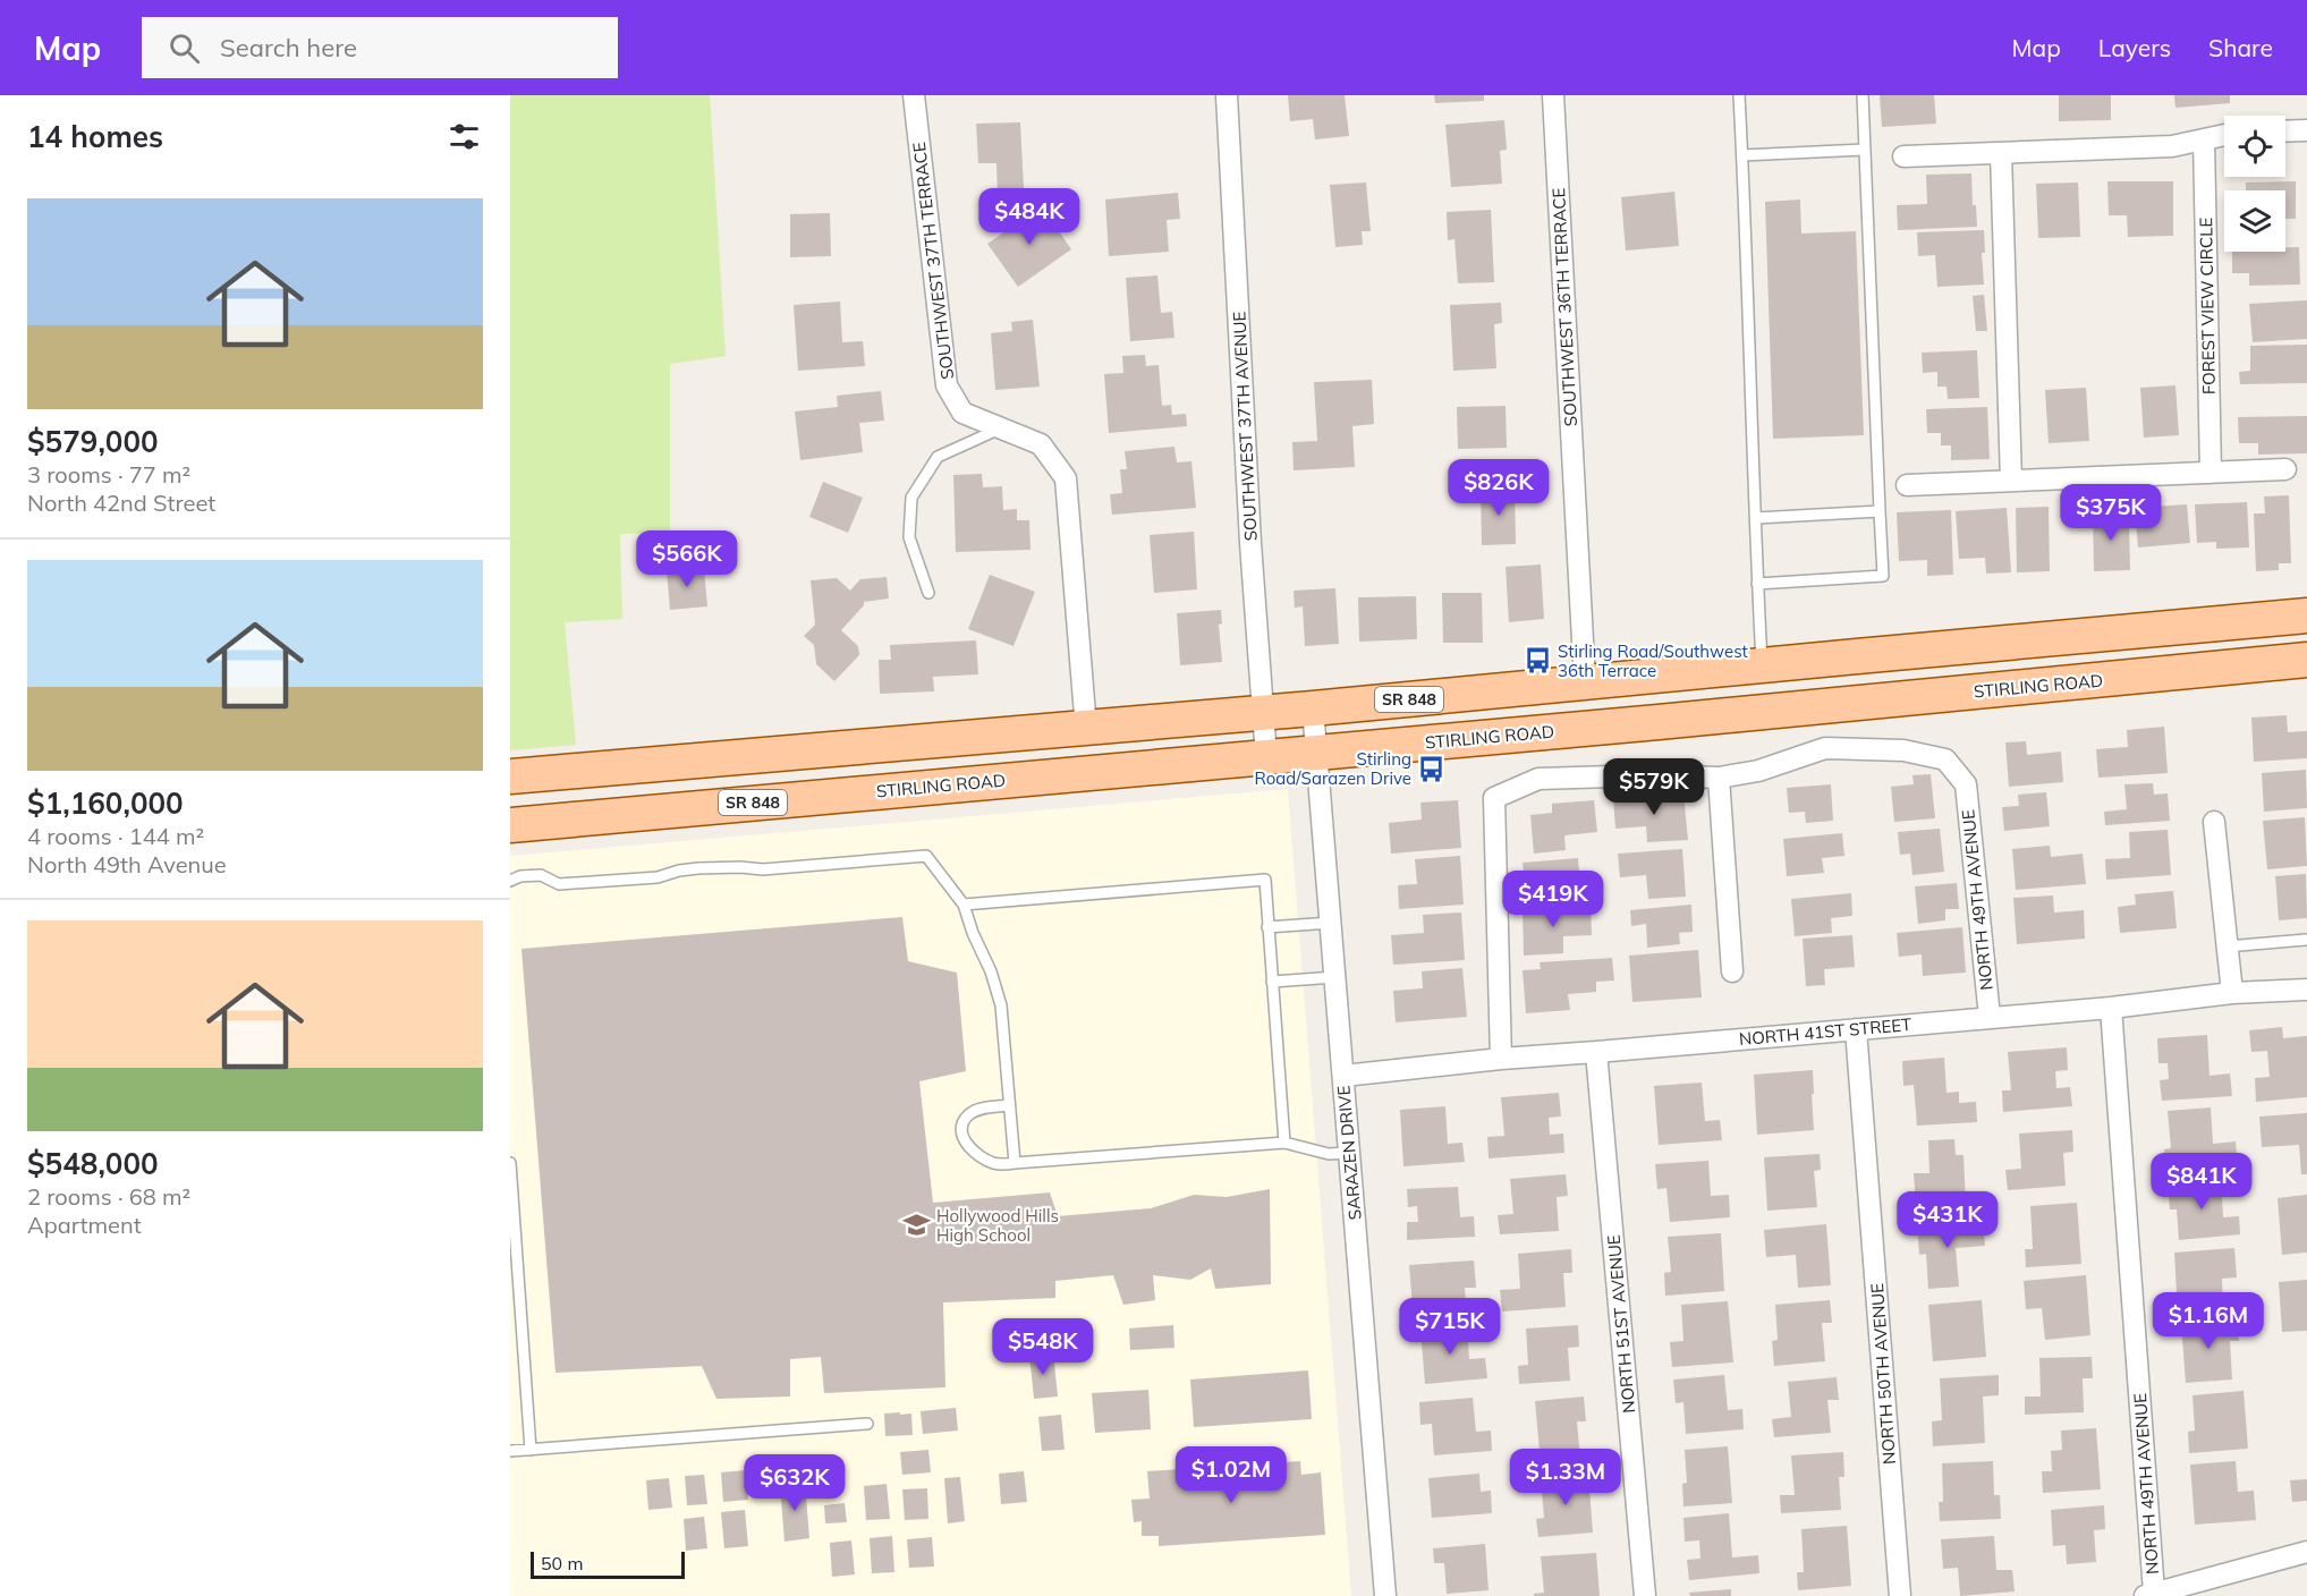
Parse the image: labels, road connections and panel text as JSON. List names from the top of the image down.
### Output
{
  "streets": {
    "main road": ["STIRLING ROAD", "SR 848"],
    "street": [
      "SOUTHWEST 37TH TERRACE",
      "FOREST VIEW CIRCLE",
      "SOUTHWEST 36TH TERRACE",
      "SOUTHWEST 37TH AVENUE",
      "NORTH 49TH AVENUE",
      "NORTH 41ST STREET",
      "SARAZEN DRIVE",
      "NORTH 51ST AVENUE",
      "NORTH 50TH AVENUE"
    ]
  },
  "crossings": [
    ["SOUTHWEST 37TH TERRACE", "SR 848"],
    ["SOUTHWEST 36TH TERRACE", "SR 848"],
    ["SOUTHWEST 37TH AVENUE", "STIRLING ROAD"],
    ["SOUTHWEST 37TH AVENUE", "SR 848"],
    ["STIRLING ROAD", "SARAZEN DRIVE"],
    ["SR 848", "SARAZEN DRIVE"],
    ["NORTH 49TH AVENUE", "NORTH 41ST STREET"],
    ["NORTH 41ST STREET", "SARAZEN DRIVE"],
    ["NORTH 41ST STREET", "NORTH 51ST AVENUE"],
    ["NORTH 41ST STREET", "NORTH 50TH AVENUE"]
  ],
  "places": {
    "bus stop": ["Stirling Road/Southwest 36th Terrace", "Stirling Road/Sarazen Drive"],
    "school or university": ["Hollywood Hills High School"]
  },
  "scale_bar": "50 m",
  "page": {
    "header": "Map",
    "search": "Search here",
    "nav": ["Map", "Layers", "Share"],
    "heading": "14 homes",
    "list": [
      {
        "name": "$579,000",
        "note": "3 rooms · 77 m² · North 42nd Street"
      },
      {
        "name": "$1,160,000",
        "note": "4 rooms · 144 m² · North 49th Avenue"
      },
      {
        "name": "$548,000",
        "note": "2 rooms · 68 m² · Apartment"
      }
    ],
    "price": [
      "$484K",
      "$826K",
      "$375K",
      "$566K",
      "$579K",
      "$419K",
      "$841K",
      "$431K",
      "$1.16M",
      "$715K",
      "$548K",
      "$1.02M",
      "$1.33M",
      "$632K"
    ],
    "scale": "50 m"
  }
}
